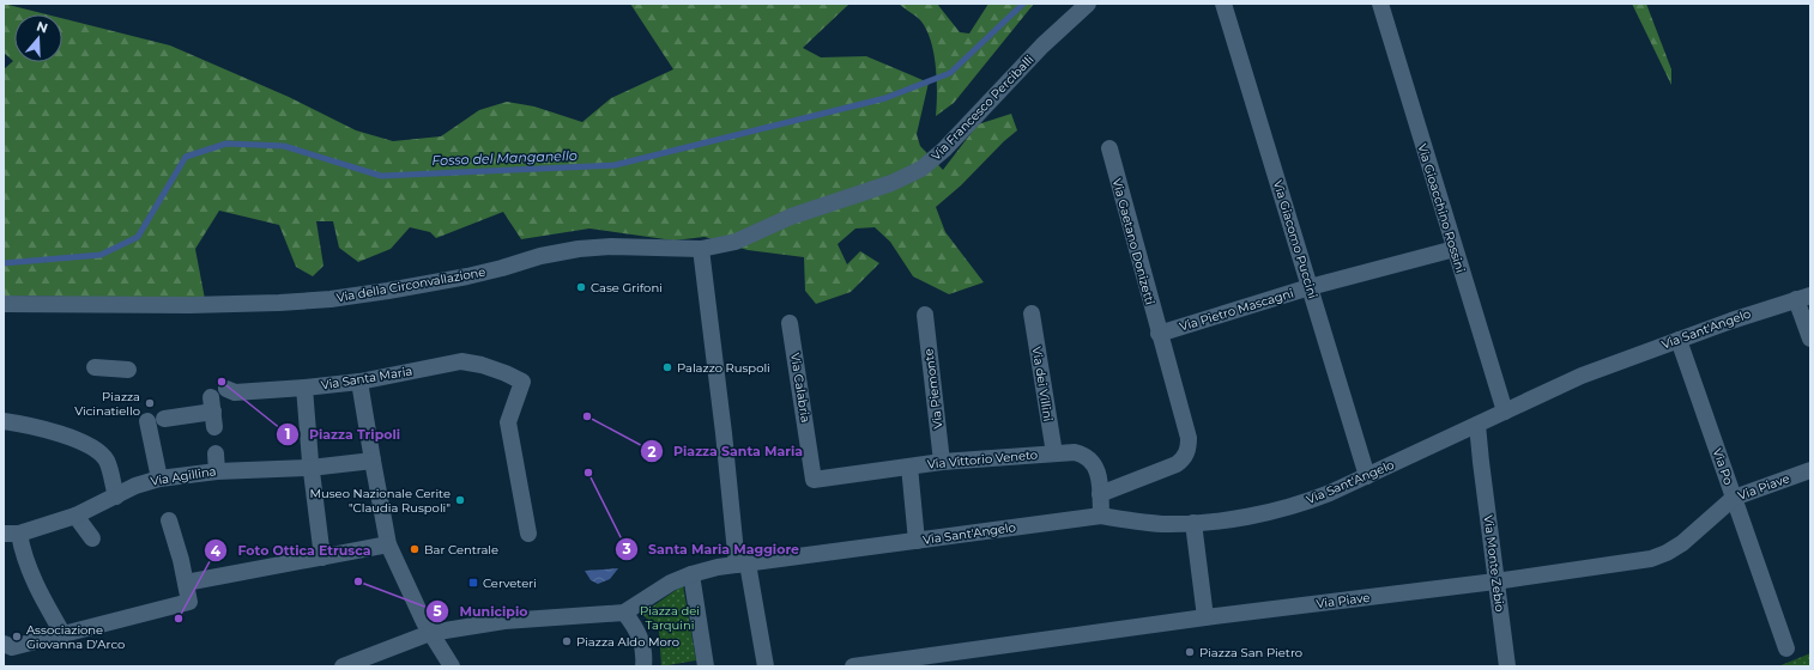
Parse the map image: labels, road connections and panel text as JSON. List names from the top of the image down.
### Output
{
  "streets": {
    "street": [
      "Via Francesco Perciballi",
      "Via Gioacchino Rossini",
      "Via Giacomo Puccini",
      "Via Gaetano Donizetti",
      "Via della Circonvallazione",
      "Via Pietro Mascagni",
      "Via Sant'Angelo",
      "Via Santa Maria",
      "Via dei Villini",
      "Via Calabria",
      "Via Piemonte",
      "Via Vittorio Veneto",
      "Via Po",
      "Via Agillina",
      "Via Piave",
      "Via Monte Zebio"
    ]
  },
  "crossings": [
    ["Via Francesco Perciballi", "Via della Circonvallazione"],
    ["Via Gioacchino Rossini", "Via Pietro Mascagni"],
    ["Via Gioacchino Rossini", "Via Sant'Angelo"],
    ["Via Giacomo Puccini", "Via Pietro Mascagni"],
    ["Via Giacomo Puccini", "Via Sant'Angelo"],
    ["Via Gaetano Donizetti", "Via Pietro Mascagni"],
    ["Via Gaetano Donizetti", "Via Vittorio Veneto"],
    ["Via Sant'Angelo", "Via Vittorio Veneto"],
    ["Via Sant'Angelo", "Via Po"],
    ["Via Sant'Angelo", "Via Monte Zebio"],
    ["Via dei Villini", "Via Vittorio Veneto"],
    ["Via Calabria", "Via Vittorio Veneto"],
    ["Via Piemonte", "Via Vittorio Veneto"],
    ["Via Po", "Via Piave"],
    ["Via Piave", "Via Monte Zebio"]
  ],
  "water": ["Fosso del Manganello"],
  "parks": ["Piazza dei Tarquini"],
  "places": {
    "other": [
      "Case Grifoni",
      "Palazzo Ruspoli",
      "Piazza Tripoli",
      "Piazza Vicinatiello",
      "Piazza Santa Maria",
      "Santa Maria Maggiore",
      "Museo Nazionale Cerite \"Claudia Ruspoli\"",
      "Bar Centrale",
      "Municipio",
      "Foto Ottica Etrusca",
      "Associazione Giovanna D'Arco",
      "Piazza Aldo Moro",
      "Piazza San Pietro"
    ],
    "transit": ["Cerveteri"]
  },
  "north": "top"
}
